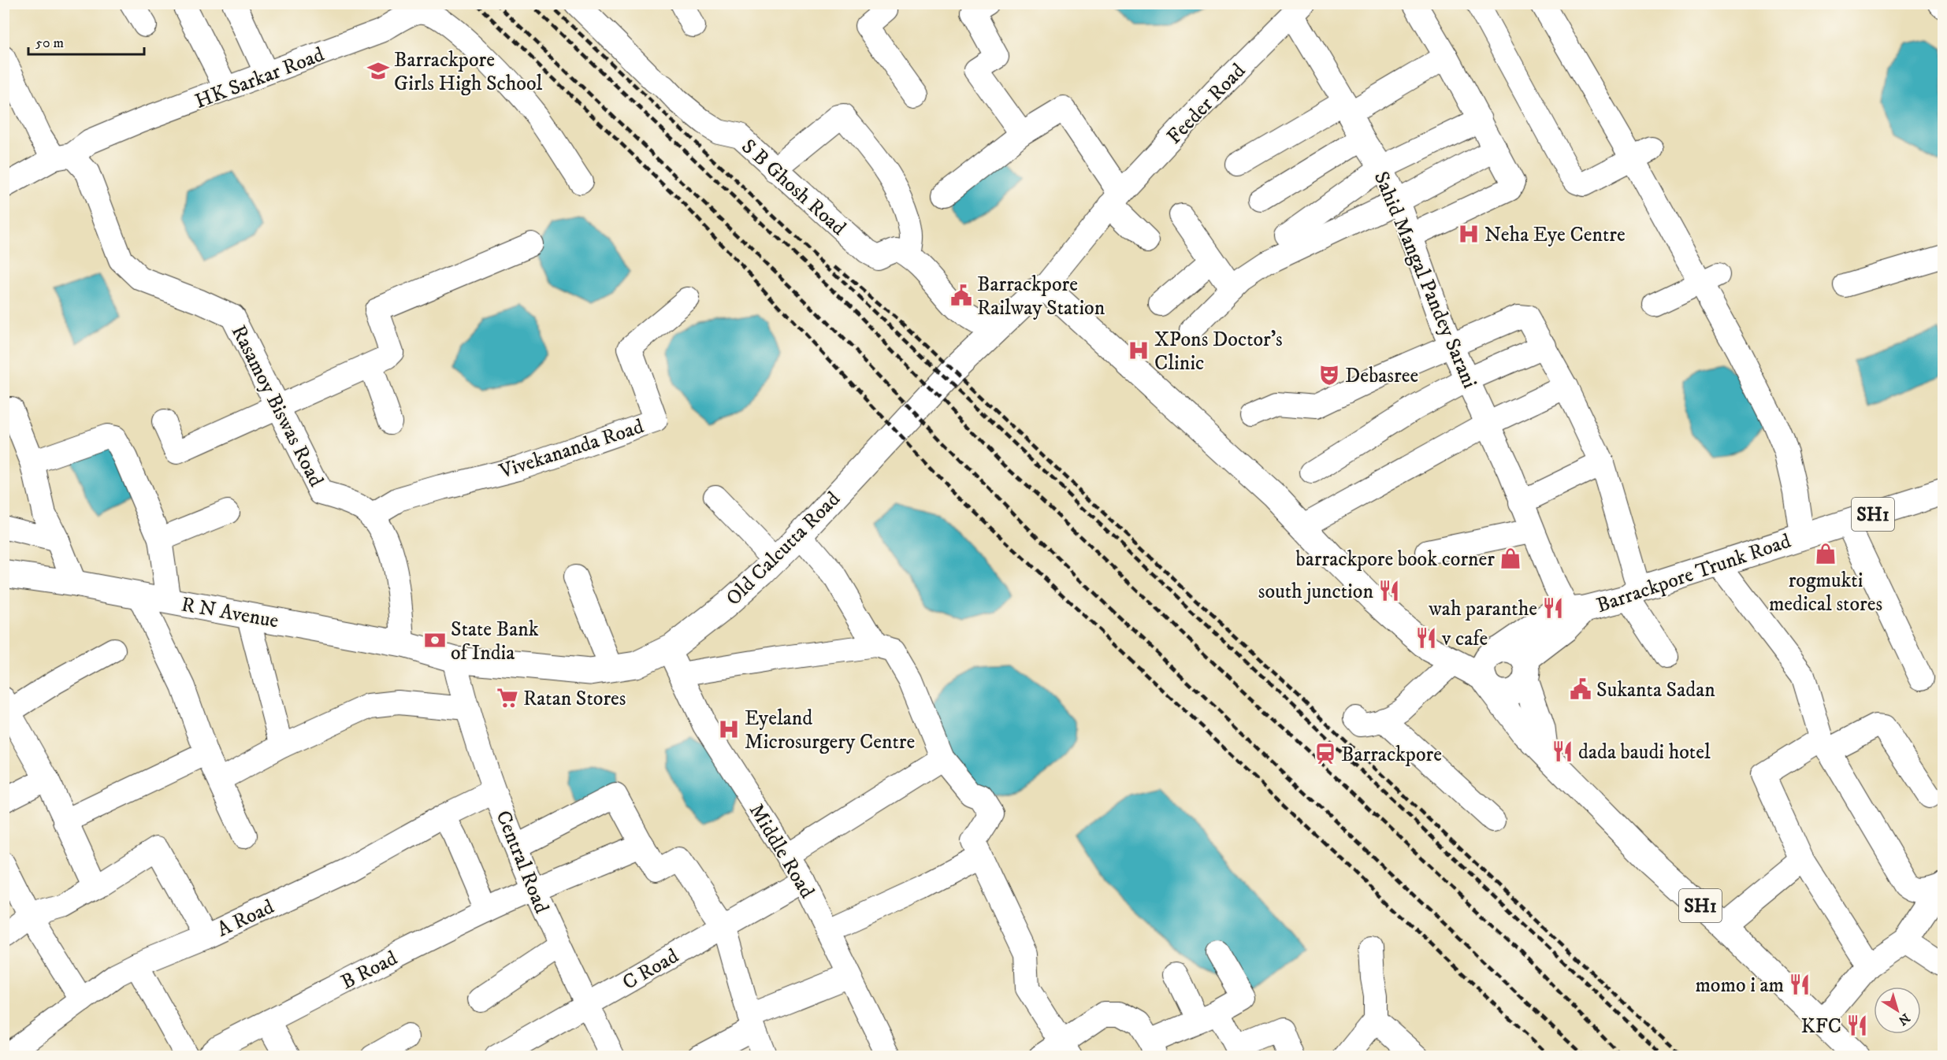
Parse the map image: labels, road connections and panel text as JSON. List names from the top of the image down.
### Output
{
  "streets": {
    "main road": [
      "SH1",
      "Old Calcutta Road",
      "Barrackpore Trunk Road",
      "R N Avenue"
    ],
    "street": [
      "HK Sarkar Road",
      "Feeder Road",
      "S B Ghosh Road",
      "Sahid Mangal Pandey Sarani",
      "Rasamoy Biswas Road",
      "Vivekananda Road",
      "Middle Road",
      "Central Road",
      "A Road",
      "C Road",
      "B Road"
    ]
  },
  "crossings": [
    ["HK Sarkar Road", "Rasamoy Biswas Road"],
    ["Feeder Road", "Sahid Mangal Pandey Sarani"],
    ["Feeder Road", "Old Calcutta Road"],
    ["Sahid Mangal Pandey Sarani", "Barrackpore Trunk Road"],
    ["Rasamoy Biswas Road", "Vivekananda Road"],
    ["Rasamoy Biswas Road", "R N Avenue"],
    ["SH1", "Barrackpore Trunk Road"],
    ["Old Calcutta Road", "R N Avenue"],
    ["Old Calcutta Road", "Middle Road"],
    ["Old Calcutta Road", "Central Road"],
    ["R N Avenue", "Central Road"],
    ["Middle Road", "C Road"],
    ["Central Road", "A Road"],
    ["Central Road", "C Road"],
    ["Central Road", "B Road"]
  ],
  "places": {
    "school or university": ["Barrackpore Girls High School"],
    "hospital": ["Neha Eye Centre", "XPons Doctor's Clinic", "Eyeland Microsurgery Centre"],
    "public building": ["Barrackpore Railway Station", "Sukanta Sadan"],
    "theatre": ["Debasree"],
    "shop": ["rogmukti medical stores", "barrackpore book corner"],
    "restaurant": [
      "south junction",
      "wah paranthe",
      "v cafe",
      "dada baudi hotel",
      "momo i am",
      "KFC"
    ],
    "bank": ["State Bank of India"],
    "supermarket": ["Ratan Stores"],
    "station": ["Barrackpore"]
  },
  "scale_bar": "50 m",
  "north": "bottom right"
}
